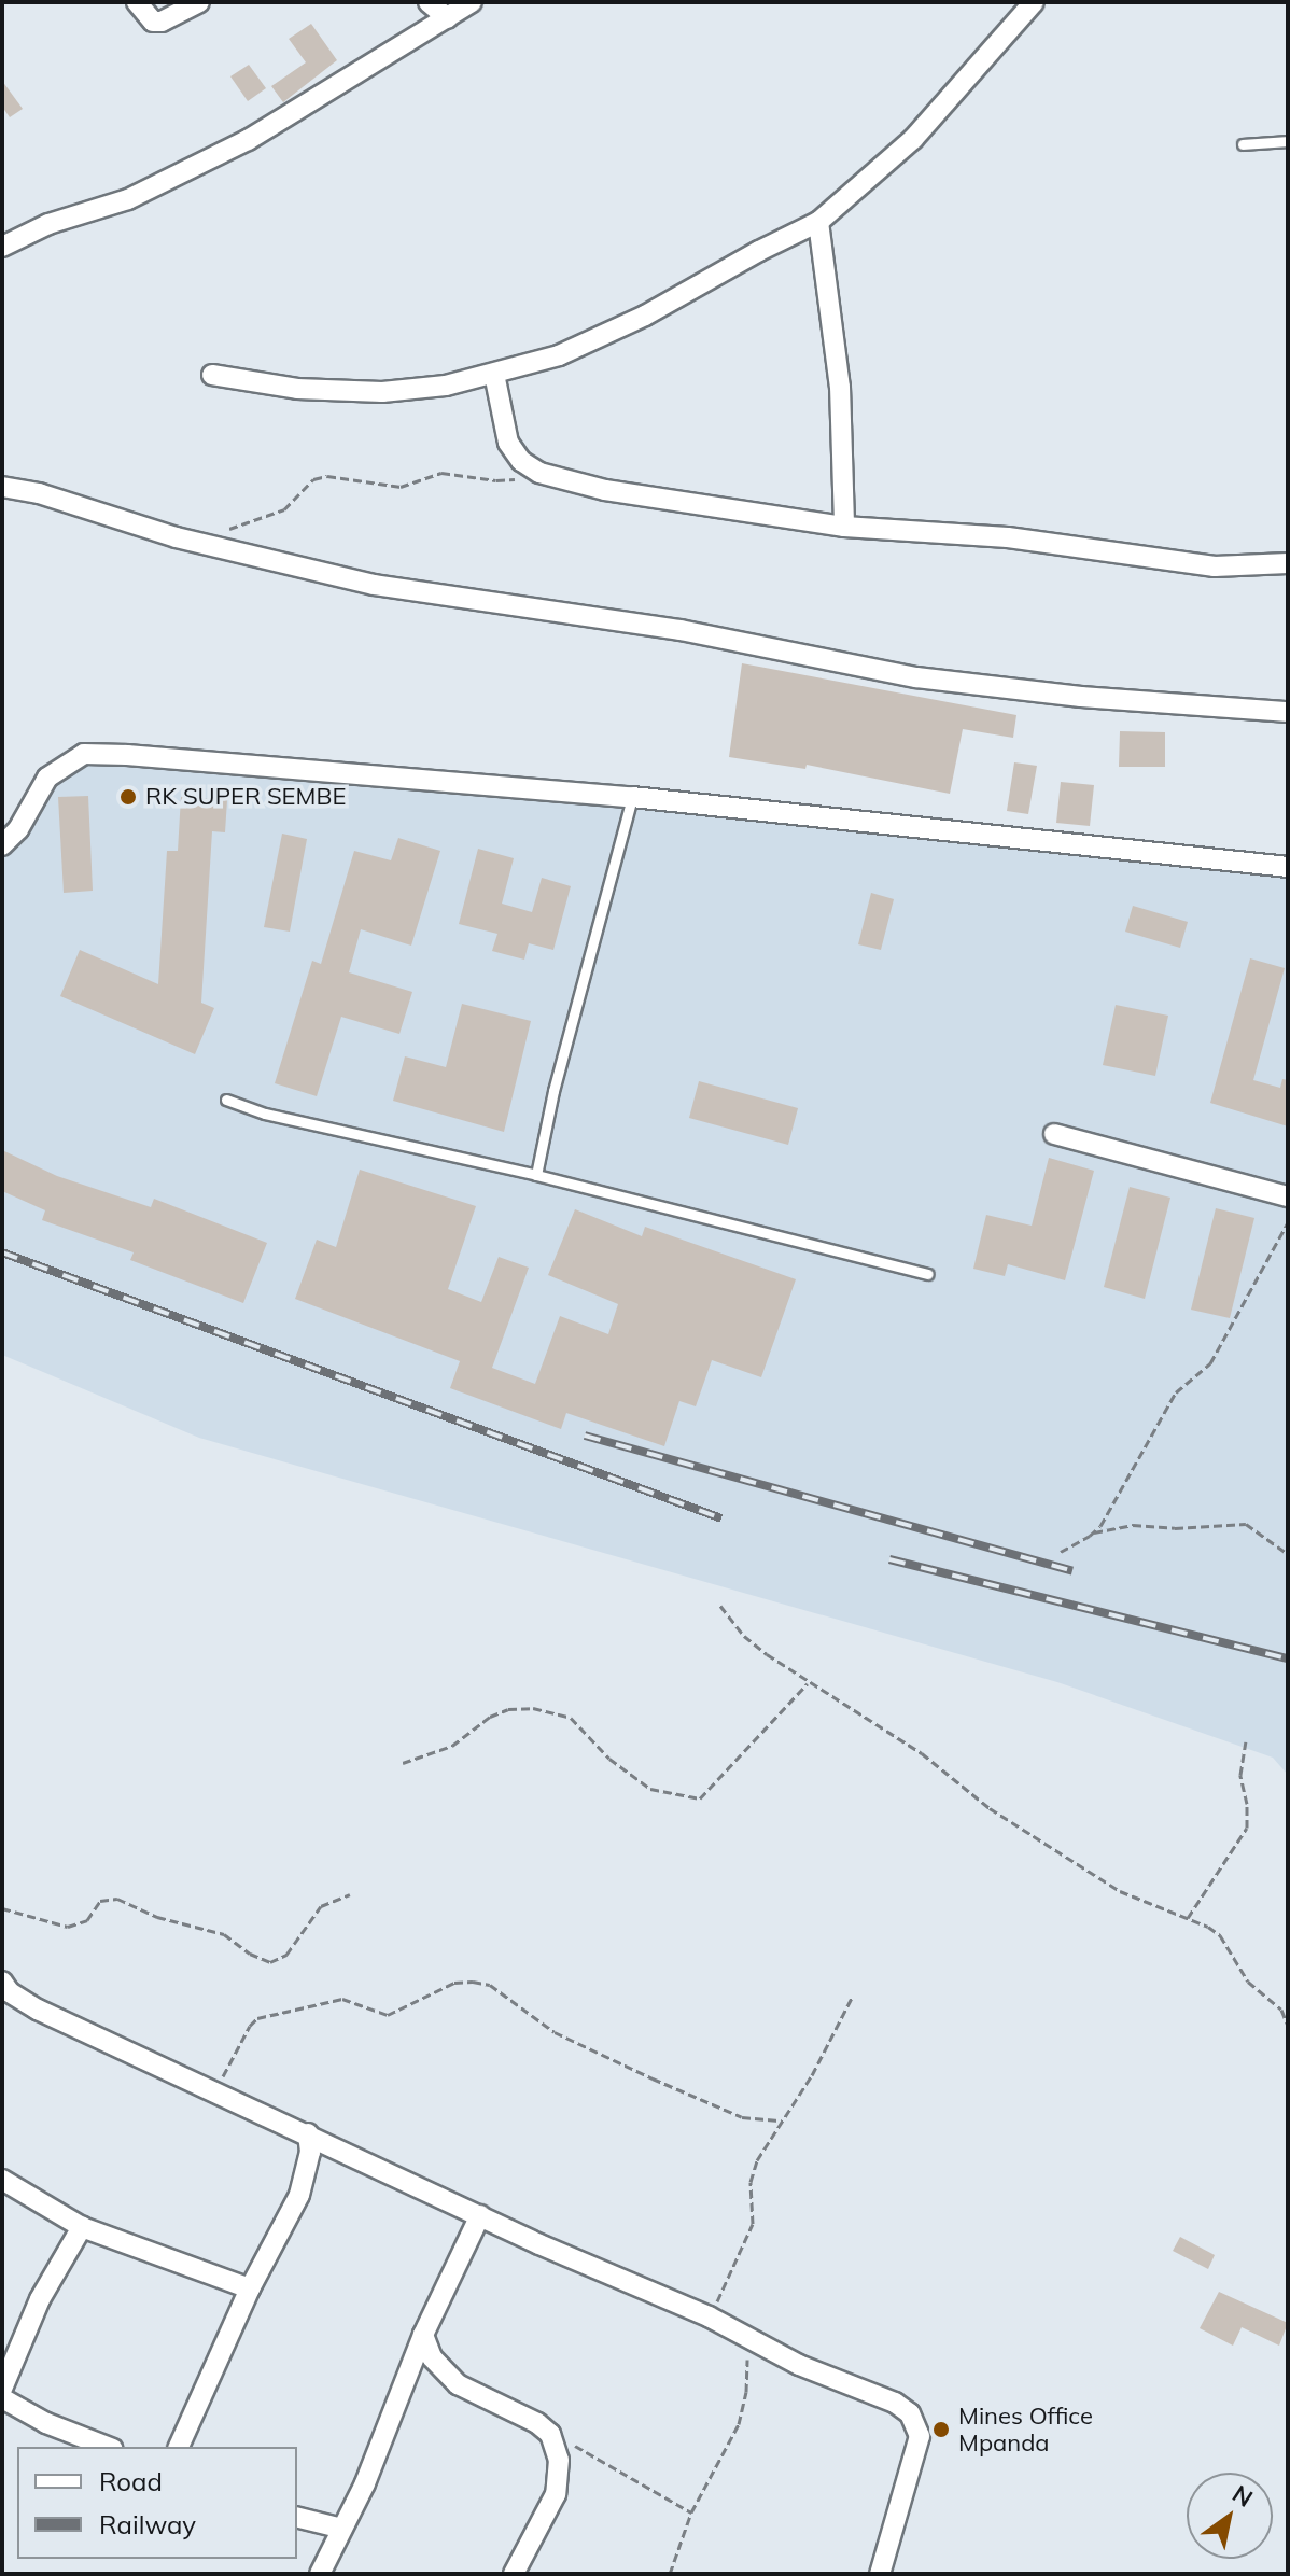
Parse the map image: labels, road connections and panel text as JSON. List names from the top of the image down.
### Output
{
  "places": ["RK SUPER SEMBE", "Mines Office Mpanda"],
  "legend": ["Road", "Railway"],
  "north": "top right"
}
